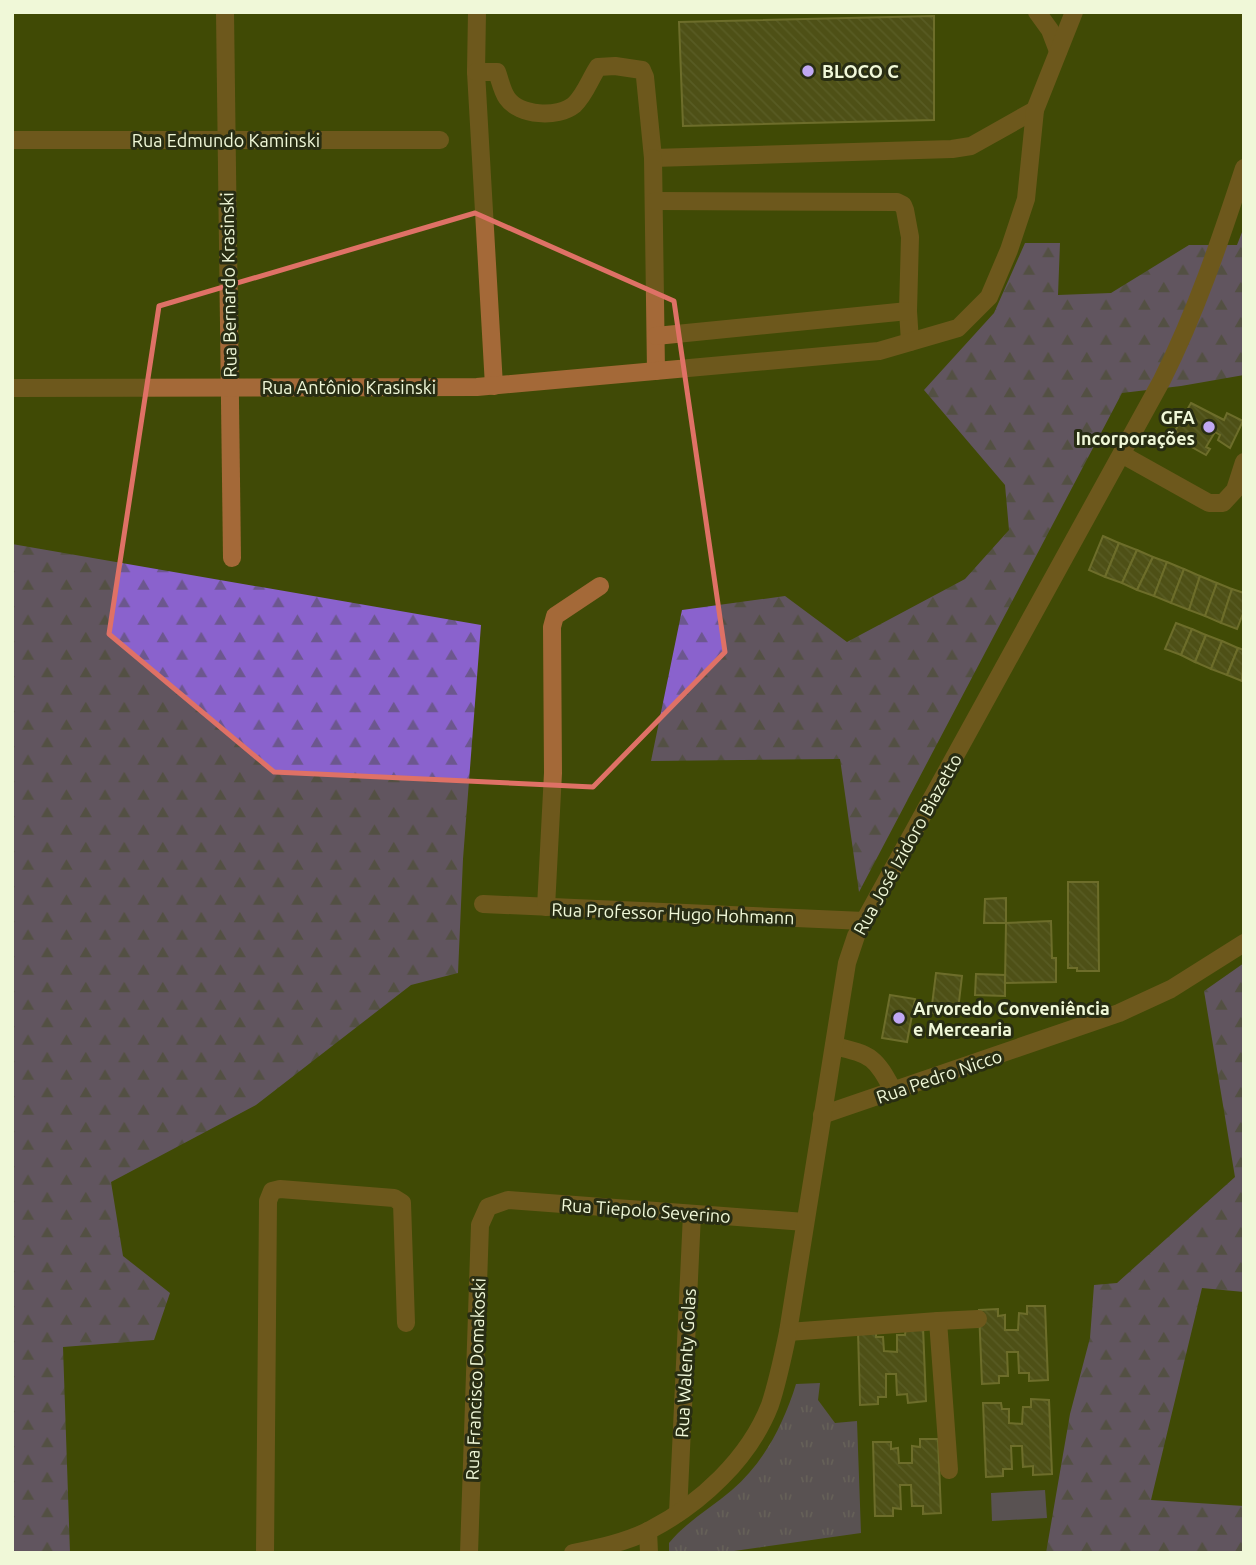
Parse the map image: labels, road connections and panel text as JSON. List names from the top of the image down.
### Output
{
  "streets": {
    "street": [
      "Rua Edmundo Kaminski",
      "Rua Bernardo Krasinski",
      "Rua Antônio Krasinski",
      "Rua José Izidoro Biazetto",
      "Rua Professor Hugo Hohmann",
      "Rua Pedro Nicco",
      "Rua Tiepolo Severino",
      "Rua Walenty Golas",
      "Rua Francisco Domakoski"
    ]
  },
  "crossings": [
    ["Rua Edmundo Kaminski", "Rua Bernardo Krasinski"],
    ["Rua Bernardo Krasinski", "Rua Antônio Krasinski"],
    ["Rua José Izidoro Biazetto", "Rua Professor Hugo Hohmann"],
    ["Rua José Izidoro Biazetto", "Rua Pedro Nicco"],
    ["Rua José Izidoro Biazetto", "Rua Tiepolo Severino"],
    ["Rua José Izidoro Biazetto", "Rua Walenty Golas"],
    ["Rua Tiepolo Severino", "Rua Walenty Golas"],
    ["Rua Tiepolo Severino", "Rua Francisco Domakoski"]
  ],
  "places": ["BLOCO C", "GFA Incorporações", "Arvoredo Conveniência e Mercearia"]
}
